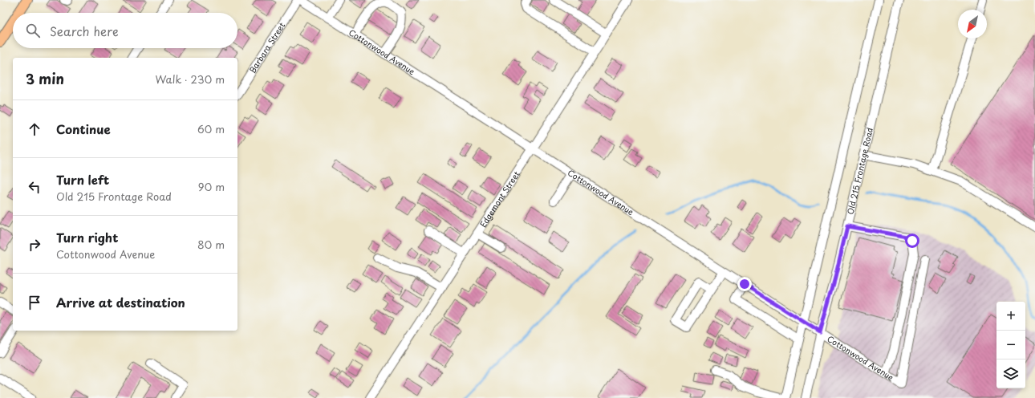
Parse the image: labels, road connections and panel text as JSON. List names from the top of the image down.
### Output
{
  "streets": {
    "street": [
      "Barbara Street",
      "Cottonwood Avenue",
      "Old 215 Frontage Road",
      "Edgemont Street"
    ]
  },
  "crossings": [
    ["Cottonwood Avenue", "Old 215 Frontage Road"],
    ["Cottonwood Avenue", "Edgemont Street"]
  ],
  "north": "bottom left",
  "page": {
    "search": "Search here",
    "heading": ["3 min", "Walk · 230 m"],
    "list": [
      ["Continue", "60 m"],
      ["Turn left", "Old 215 Frontage Road", "90 m"],
      ["Turn right", "Cottonwood Avenue", "80 m"],
      "Arrive at destination"
    ],
    "map_buttons": ["+", "−"]
  }
}
